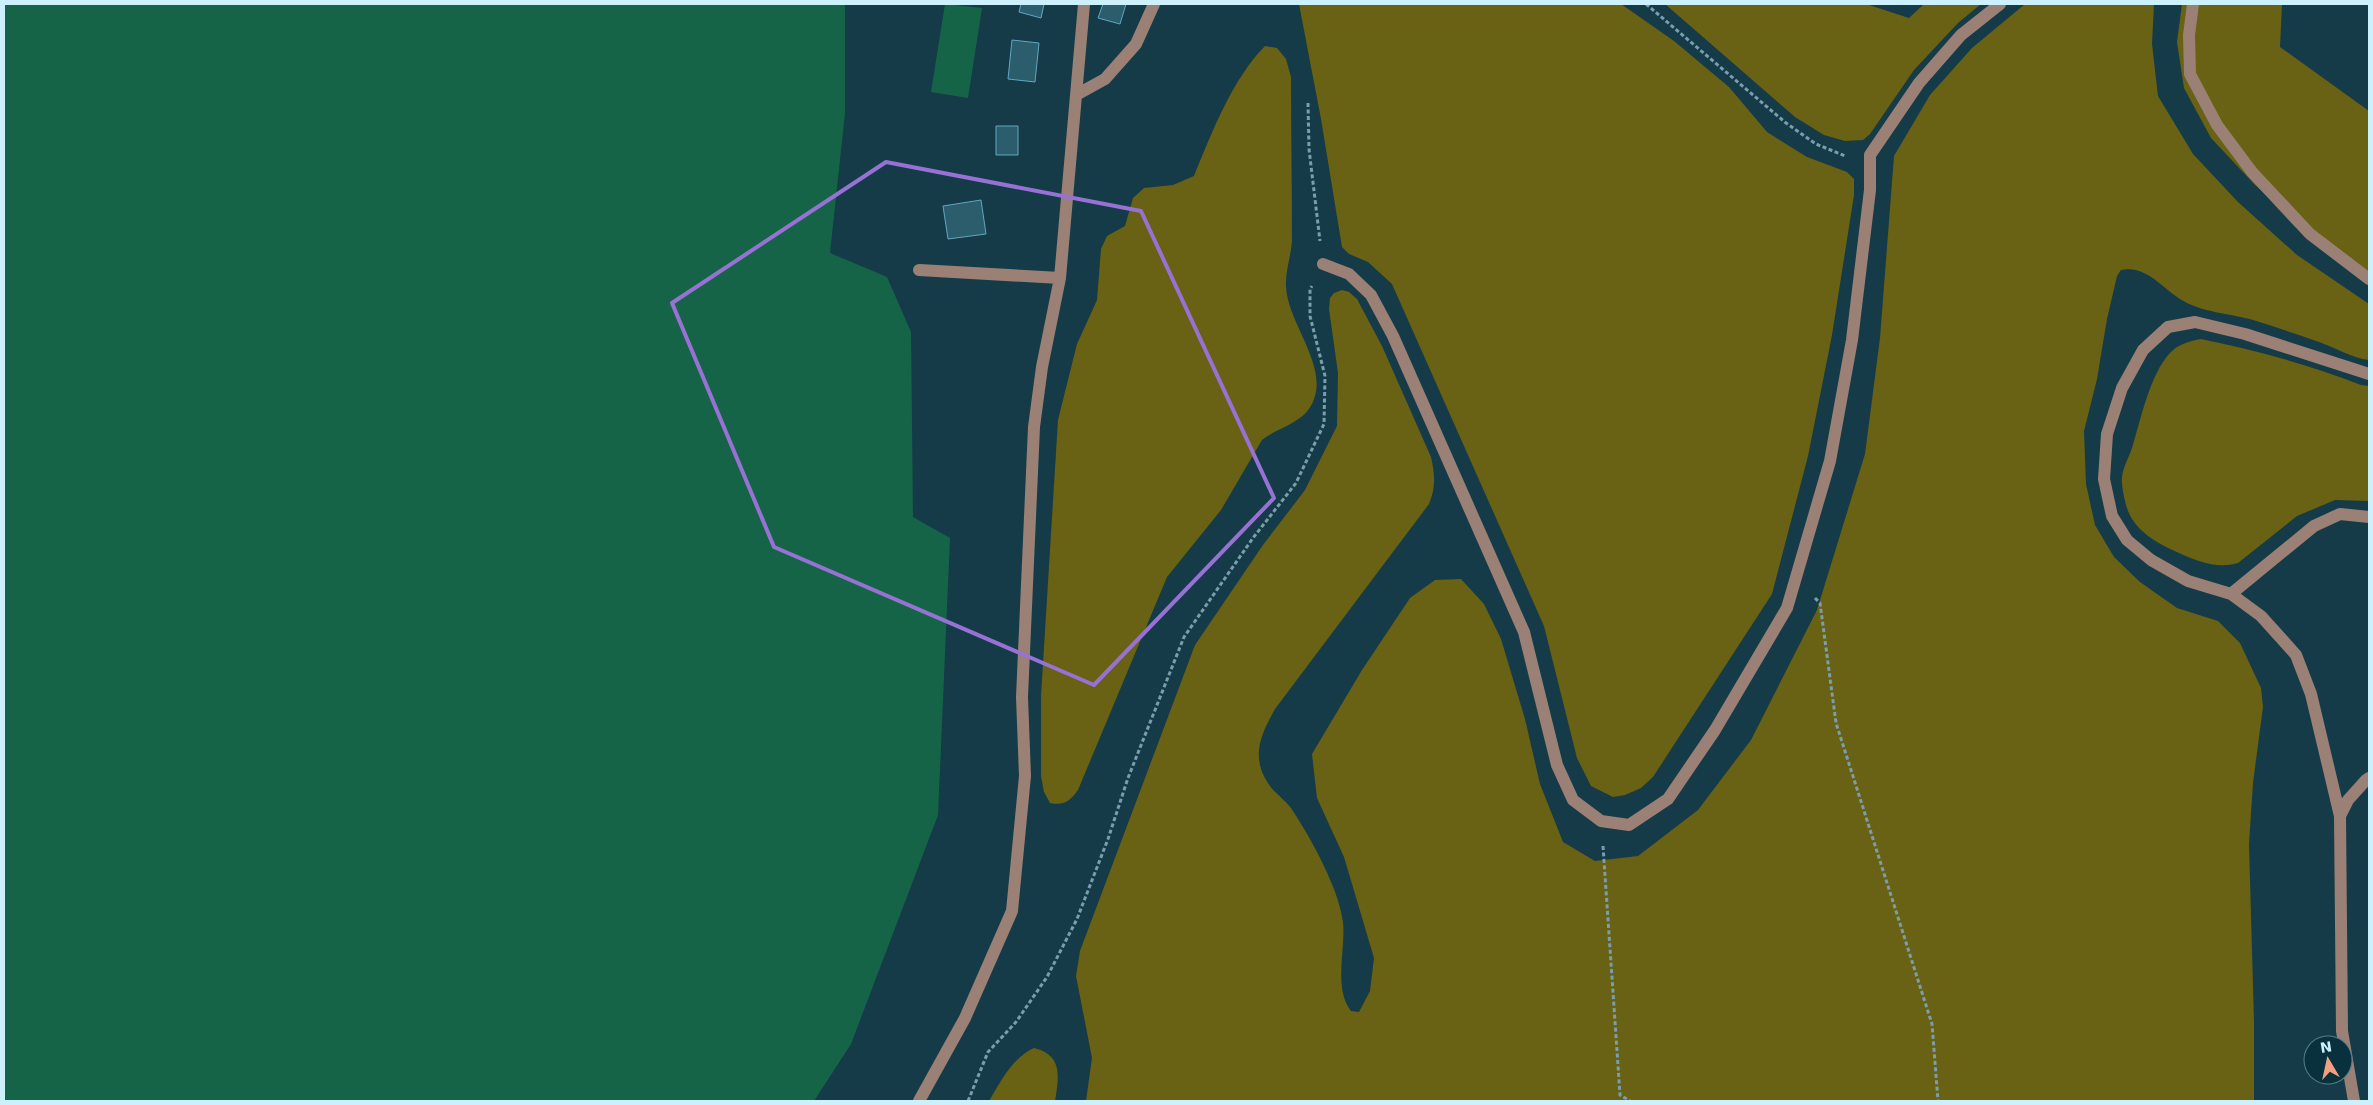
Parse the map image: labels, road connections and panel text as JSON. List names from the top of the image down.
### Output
{
  "north": "top"
}
